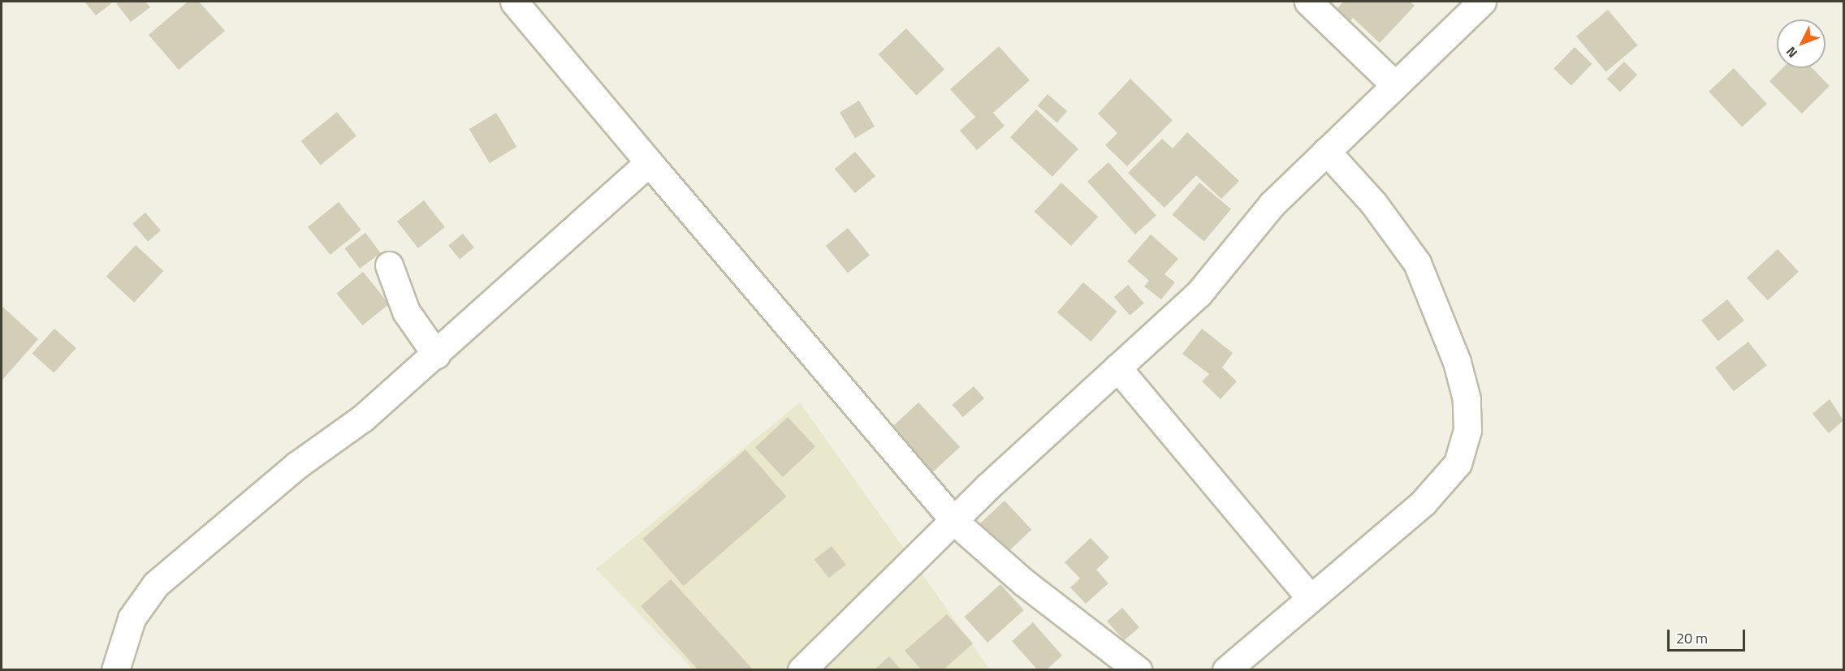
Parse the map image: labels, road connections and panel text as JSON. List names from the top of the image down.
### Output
{
  "scale_bar": "20 m",
  "north": "bottom left"
}
